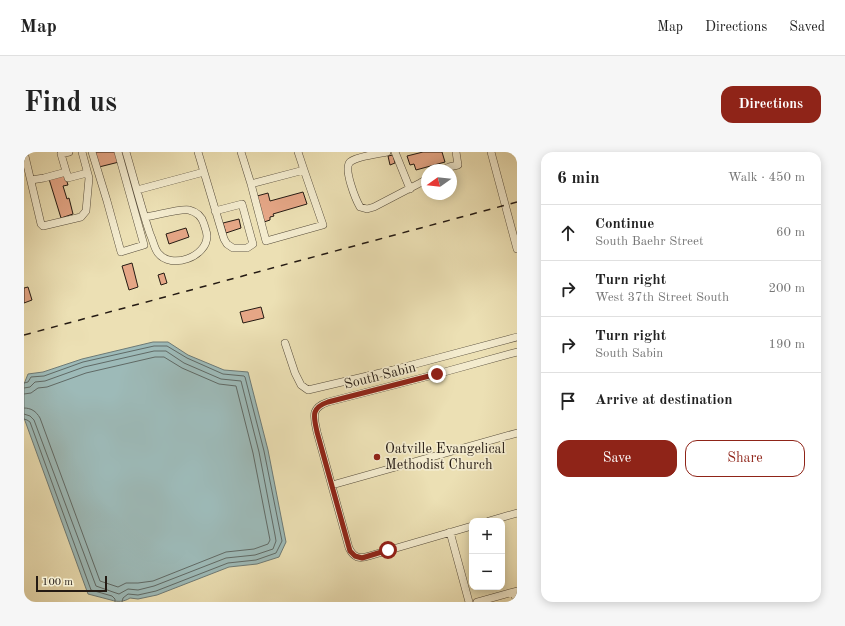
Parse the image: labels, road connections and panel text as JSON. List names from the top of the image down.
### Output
{
  "streets": {
    "street": ["South Sabin"]
  },
  "places": ["Oatville Evangelical Methodist Church"],
  "scale_bar": "100 m",
  "north": "left",
  "page": {
    "header": "Map",
    "nav": ["Map", "Directions", "Saved"],
    "buttons": [
      "Directions",
      ["Save", "Share"]
    ],
    "title": "Find us",
    "heading": ["6 min", "Walk · 450 m"],
    "list": [
      ["Continue", "South Baehr Street", "60 m"],
      ["Turn right", "West 37th Street South", "200 m"],
      ["Turn right", "South Sabin", "190 m"],
      "Arrive at destination"
    ],
    "map_buttons": ["+", "−"],
    "scale": "100 m"
  }
}
